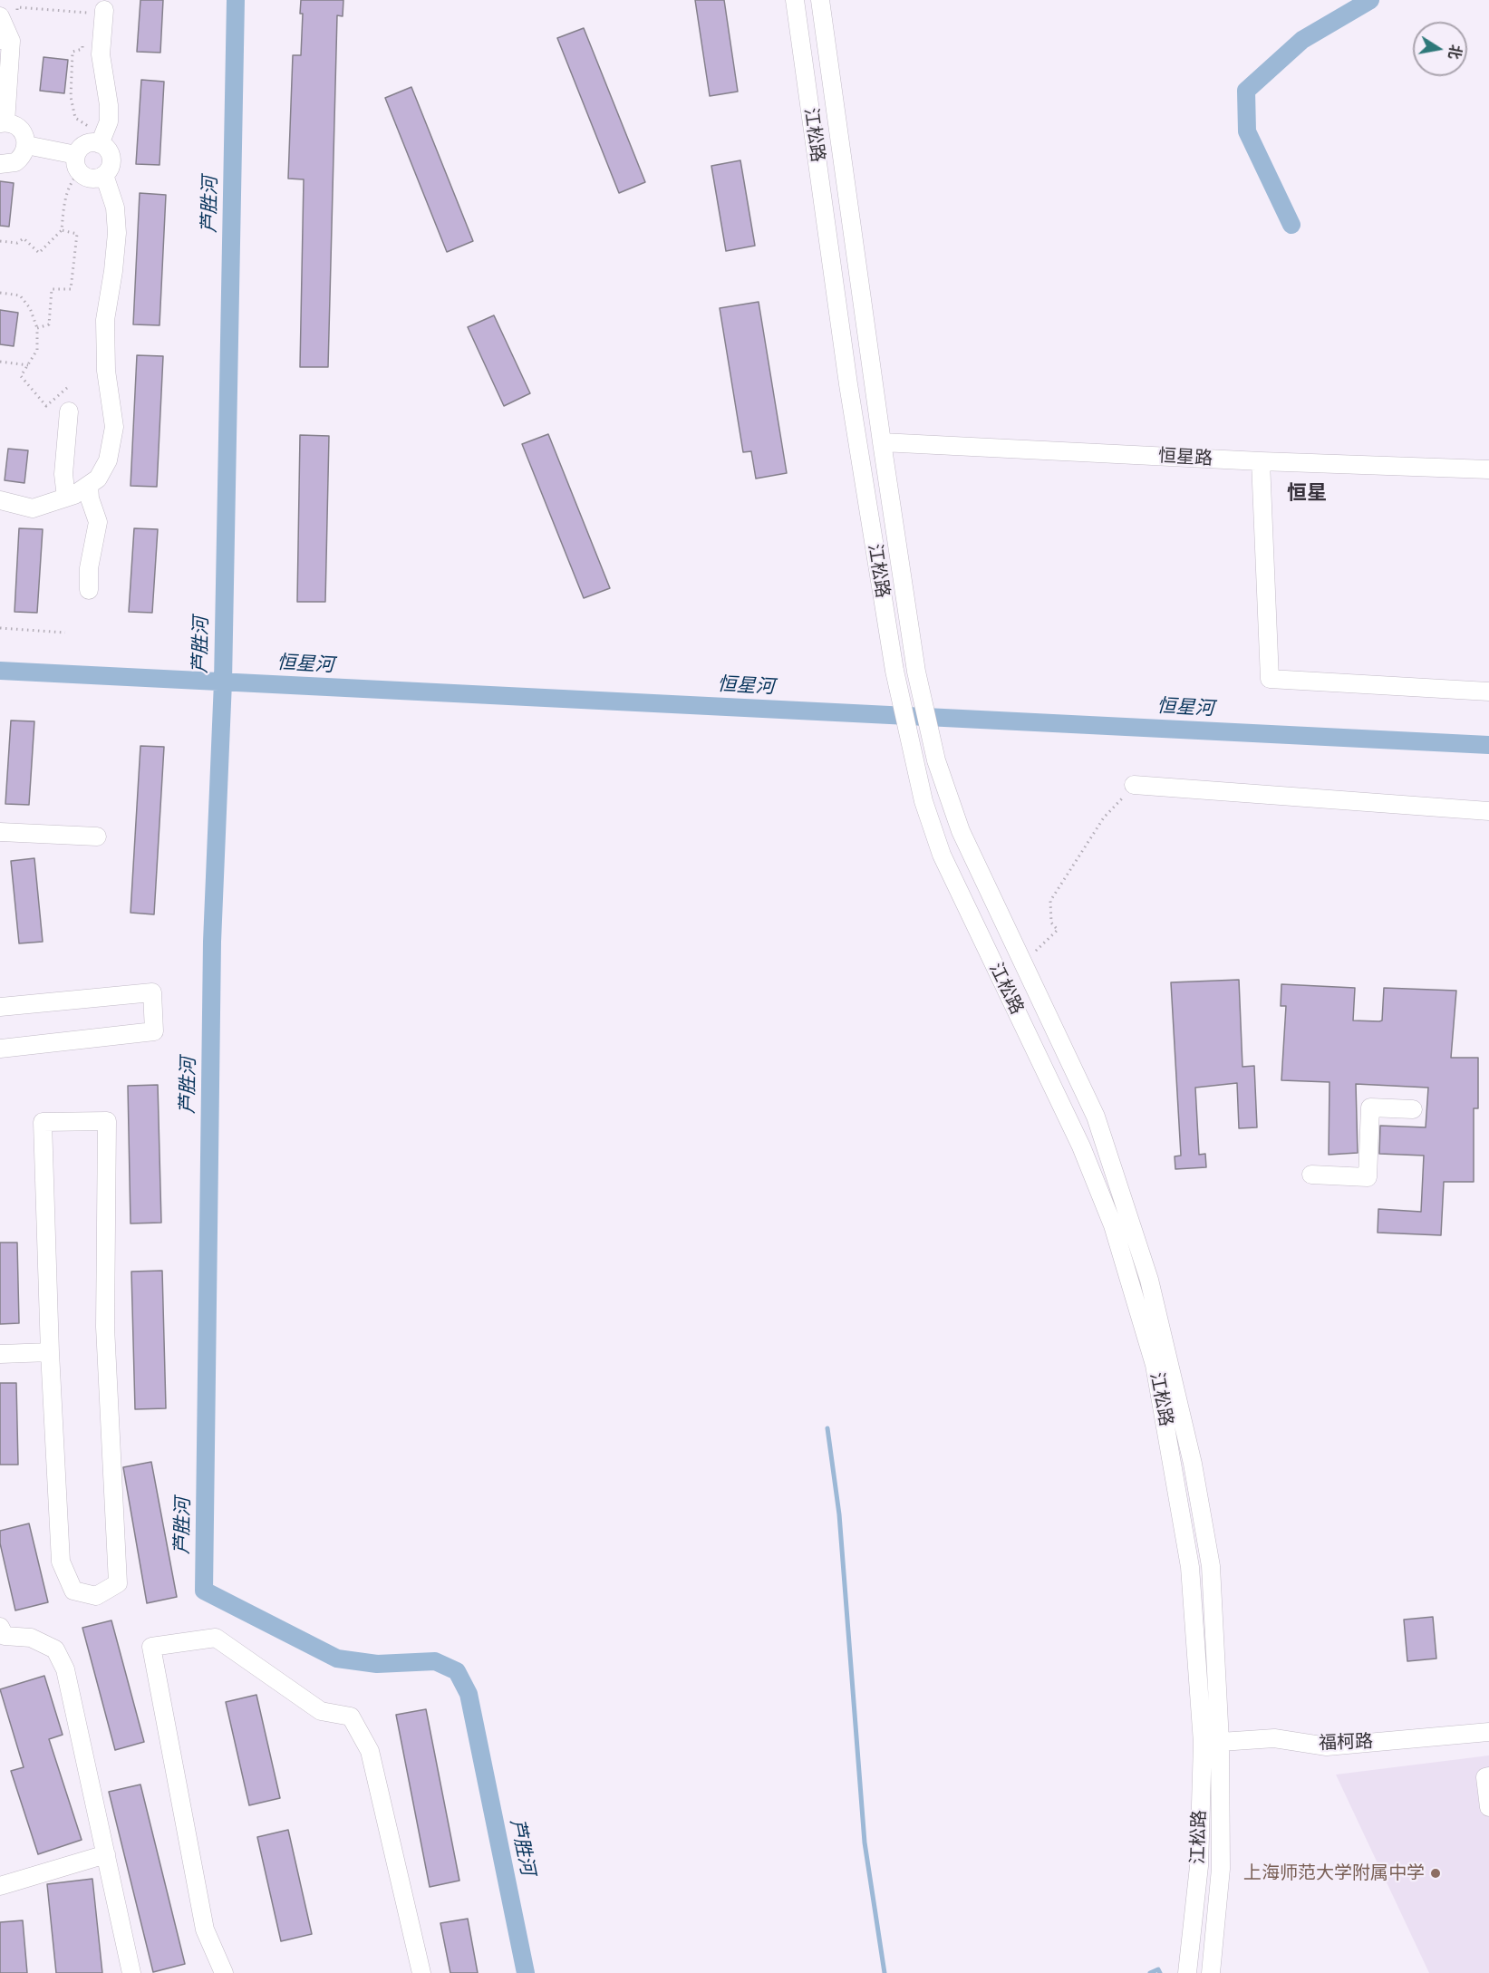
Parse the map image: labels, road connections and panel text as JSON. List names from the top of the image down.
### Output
{
  "streets": {
    "street": ["江松路", "恒星路", "福柯路"]
  },
  "crossings": [
    ["江松路", "恒星路"],
    ["江松路", "福柯路"]
  ],
  "districts": ["恒星"],
  "water": ["芦胜河", "恒星河"],
  "places": ["上海师范大学附属中学"],
  "north": "right"
}
